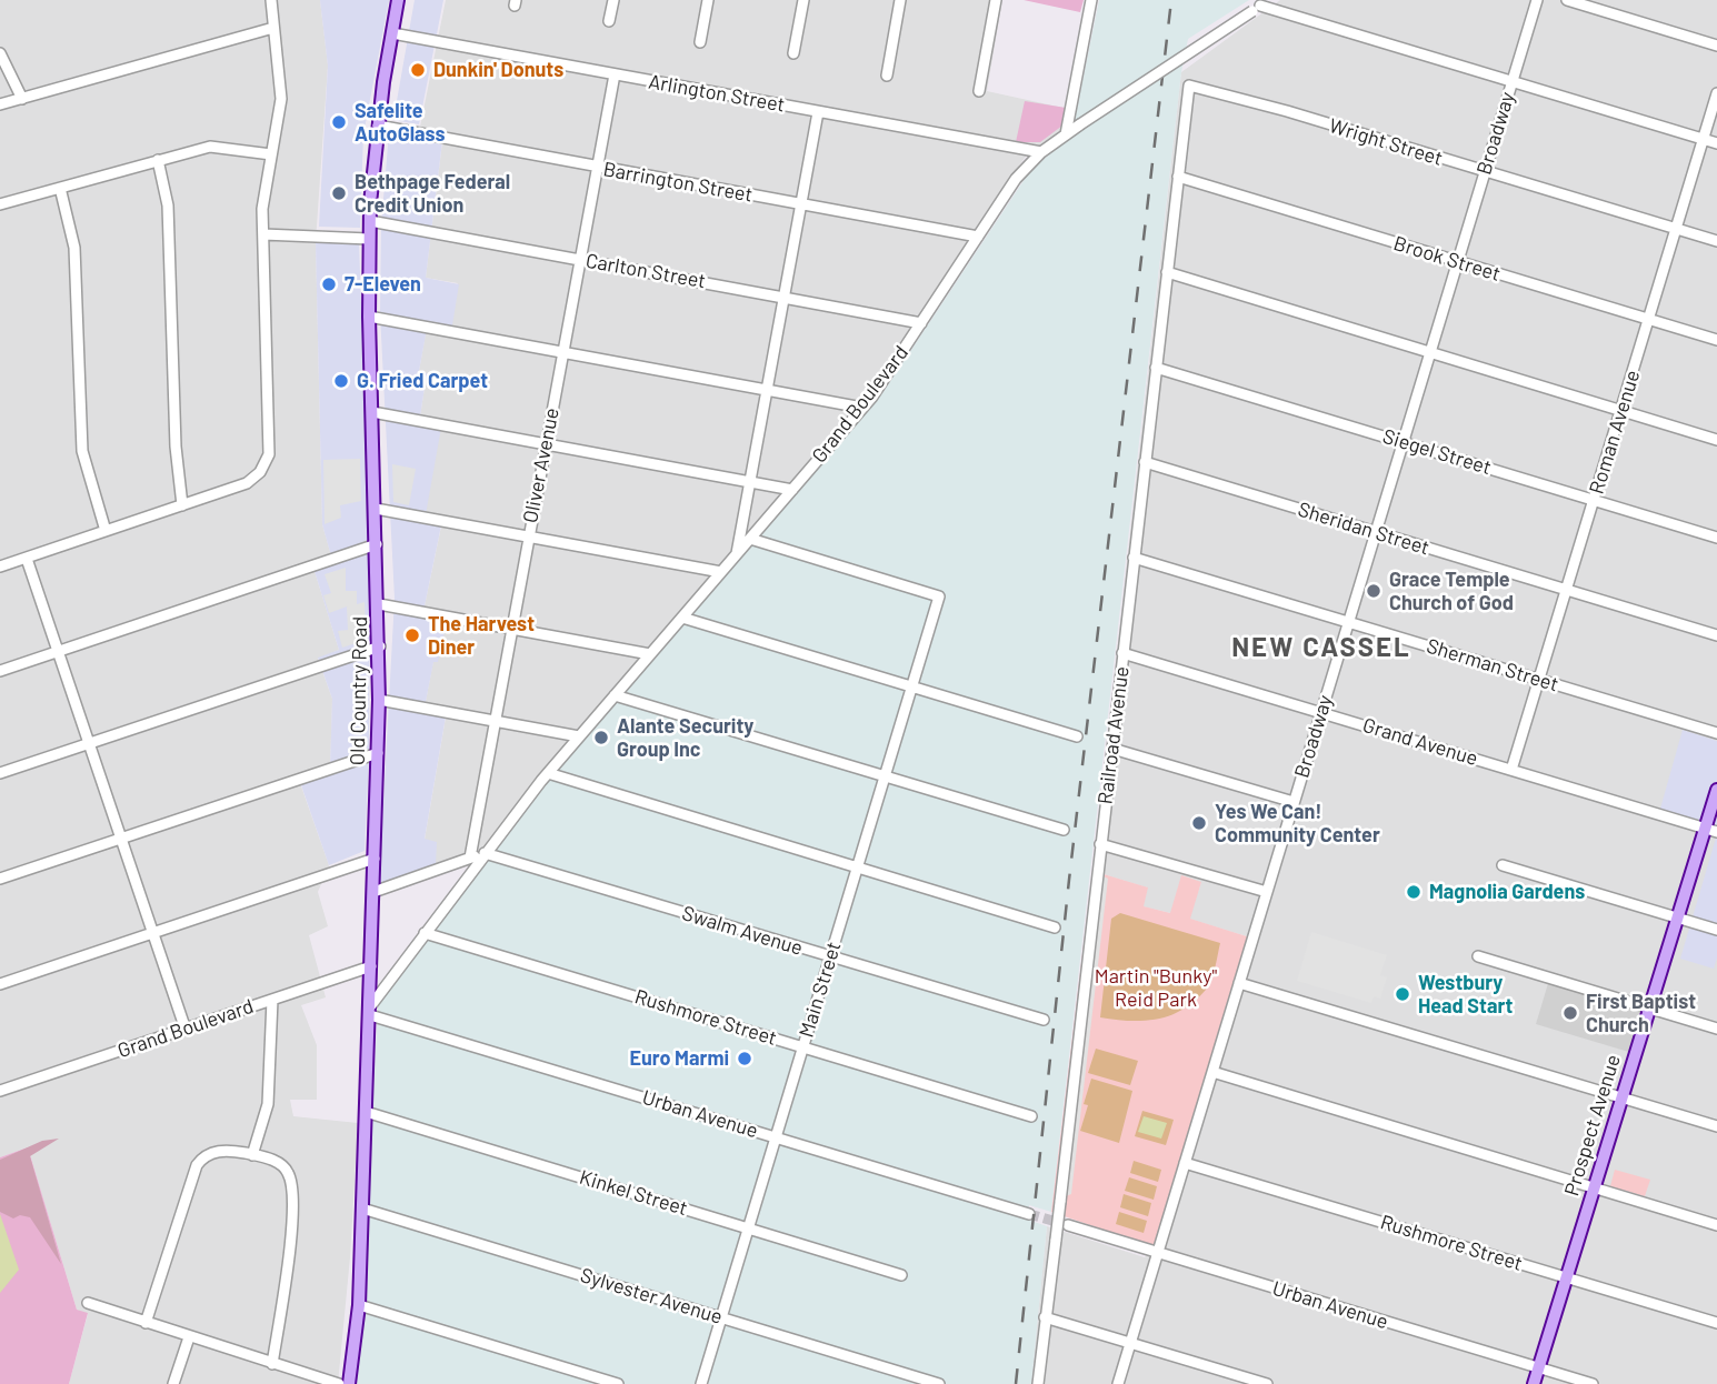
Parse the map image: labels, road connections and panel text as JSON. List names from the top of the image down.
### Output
{
  "streets": {
    "main road": ["Old Country Road", "Prospect Avenue"],
    "street": [
      "Arlington Street",
      "Broadway",
      "Wright Street",
      "Barrington Street",
      "Brook Street",
      "Carlton Street",
      "Grand Boulevard",
      "Roman Avenue",
      "Siegel Street",
      "Oliver Avenue",
      "Sheridan Street",
      "Sherman Street",
      "Railroad Avenue",
      "Grand Avenue",
      "Swalm Avenue",
      "Main Street",
      "Rushmore Street",
      "Urban Avenue",
      "Kinkel Street",
      "Sylvester Avenue"
    ]
  },
  "crossings": [
    ["Arlington Street", "Grand Boulevard"],
    ["Arlington Street", "Oliver Avenue"],
    ["Arlington Street", "Old Country Road"],
    ["Broadway", "Wright Street"],
    ["Broadway", "Brook Street"],
    ["Broadway", "Siegel Street"],
    ["Broadway", "Sheridan Street"],
    ["Broadway", "Sherman Street"],
    ["Broadway", "Grand Avenue"],
    ["Broadway", "Rushmore Street"],
    ["Broadway", "Urban Avenue"],
    ["Wright Street", "Roman Avenue"],
    ["Wright Street", "Railroad Avenue"],
    ["Barrington Street", "Grand Boulevard"],
    ["Barrington Street", "Oliver Avenue"],
    ["Barrington Street", "Old Country Road"],
    ["Brook Street", "Roman Avenue"],
    ["Brook Street", "Railroad Avenue"],
    ["Carlton Street", "Grand Boulevard"],
    ["Carlton Street", "Oliver Avenue"],
    ["Carlton Street", "Old Country Road"],
    ["Grand Boulevard", "Old Country Road"],
    ["Grand Boulevard", "Swalm Avenue"],
    ["Grand Boulevard", "Main Street"],
    ["Grand Boulevard", "Rushmore Street"],
    ["Grand Boulevard", "Urban Avenue"],
    ["Roman Avenue", "Siegel Street"],
    ["Roman Avenue", "Sheridan Street"],
    ["Roman Avenue", "Sherman Street"],
    ["Roman Avenue", "Grand Avenue"],
    ["Siegel Street", "Railroad Avenue"],
    ["Sheridan Street", "Railroad Avenue"],
    ["Sherman Street", "Railroad Avenue"],
    ["Old Country Road", "Urban Avenue"],
    ["Old Country Road", "Kinkel Street"],
    ["Old Country Road", "Sylvester Avenue"],
    ["Railroad Avenue", "Grand Avenue"],
    ["Grand Avenue", "Prospect Avenue"],
    ["Swalm Avenue", "Main Street"],
    ["Main Street", "Rushmore Street"],
    ["Main Street", "Urban Avenue"],
    ["Main Street", "Kinkel Street"],
    ["Main Street", "Sylvester Avenue"],
    ["Rushmore Street", "Prospect Avenue"],
    ["Urban Avenue", "Prospect Avenue"]
  ],
  "districts": ["NEW CASSEL"],
  "parks": ["Martin \"Bunky\" Reid Park"],
  "places": [
    "Dunkin' Donuts",
    "Safelite AutoGlass",
    "Bethpage Federal Credit Union",
    "7-Eleven",
    "G. Fried Carpet",
    "Grace Temple Church of God",
    "The Harvest Diner",
    "Alante Security Group Inc",
    "Yes We Can! Community Center",
    "Magnolia Gardens",
    "Westbury Head Start",
    "First Baptist Church",
    "Euro Marmi"
  ]
}
